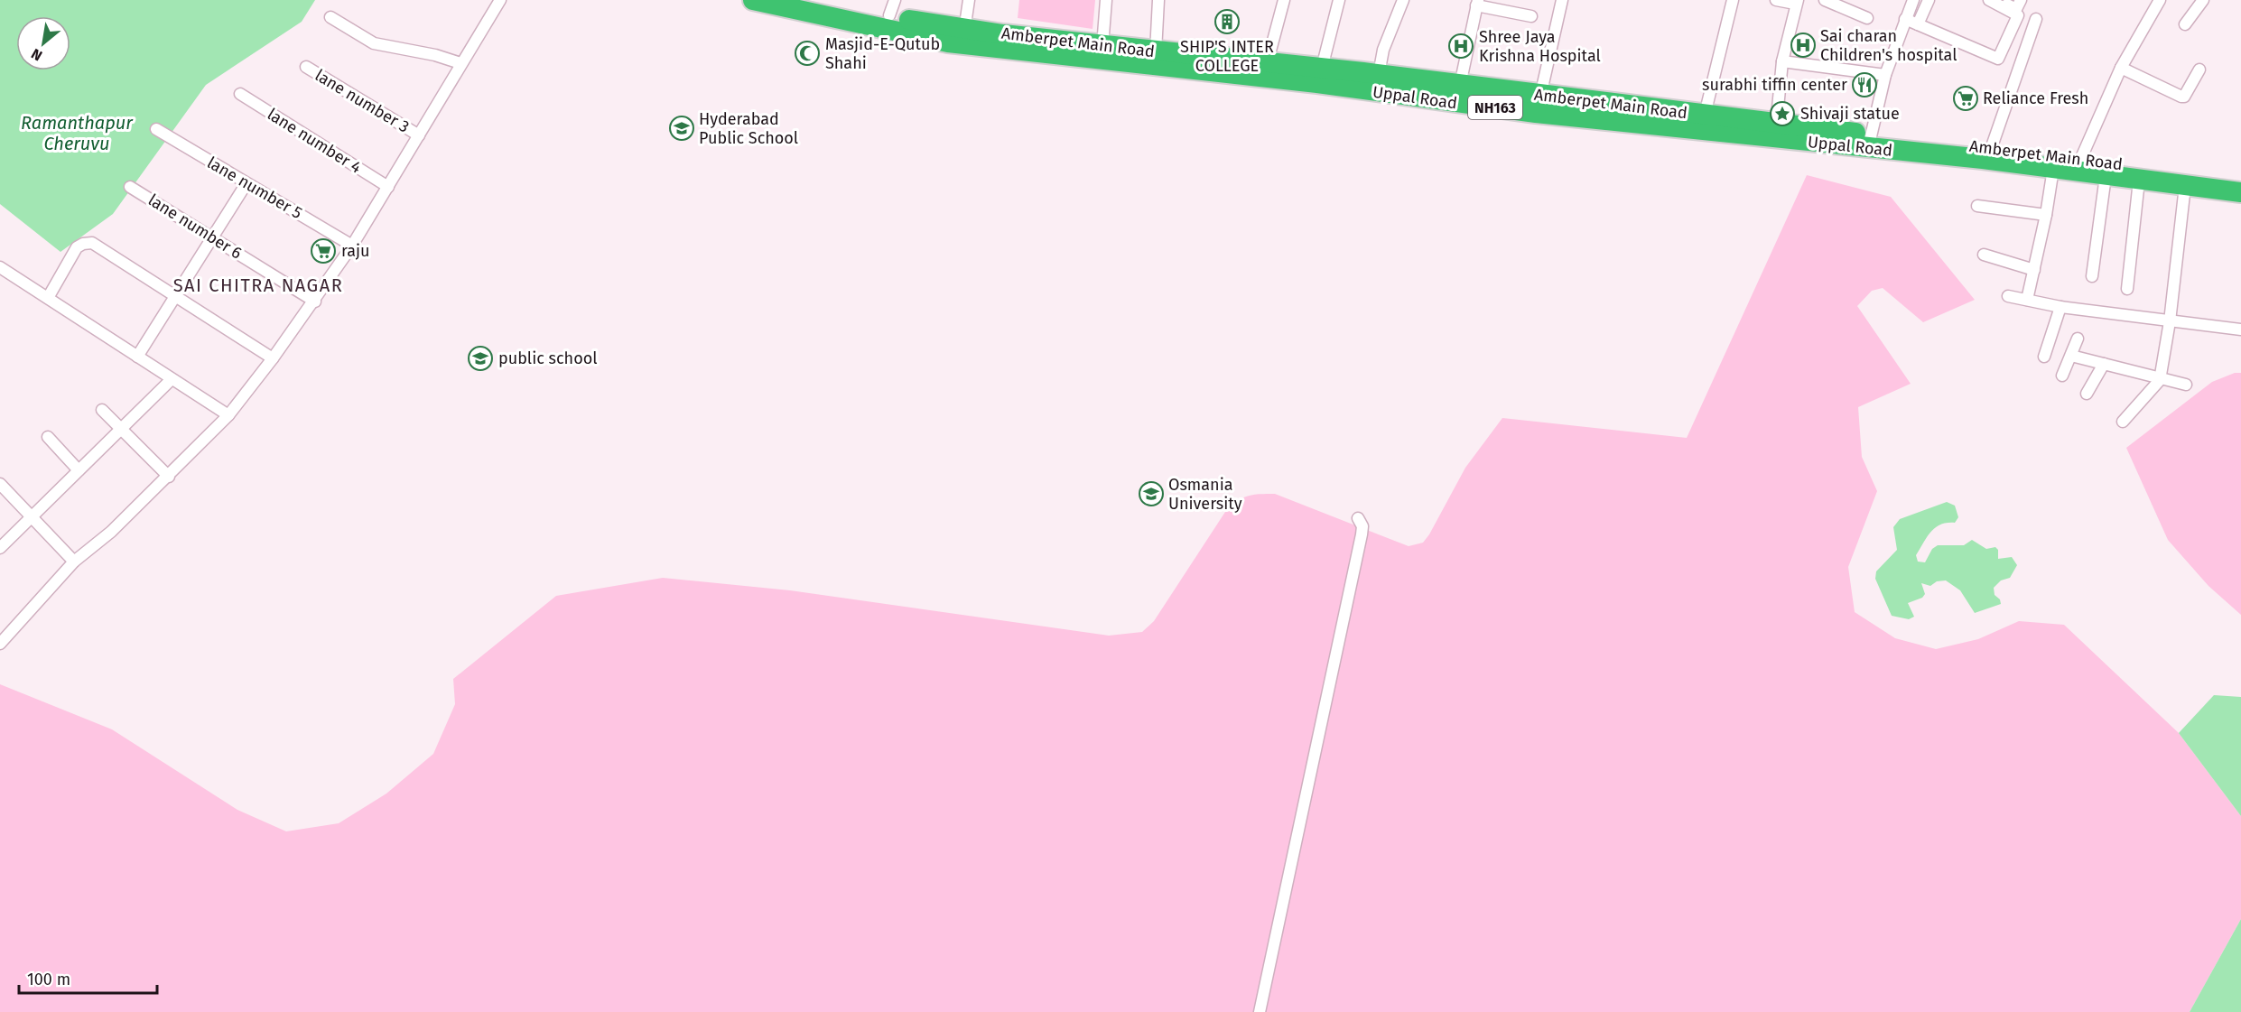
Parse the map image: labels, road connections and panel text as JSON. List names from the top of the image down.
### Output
{
  "streets": {
    "highway": ["Amberpet Main Road", "Uppal Road", "NH163"],
    "street": [
      "lane number 3",
      "lane number 4",
      "lane number 5",
      "lane number 6"
    ]
  },
  "crossings": [
    ["Amberpet Main Road", "Uppal Road"]
  ],
  "districts": ["SAI CHITRA NAGAR"],
  "water": ["Ramanthapur Cheruvu"],
  "places": {
    "building": ["SHIP'S INTER COLLEGE"],
    "hospital": ["Sai charan Children's hospital", "Shree Jaya Krishna Hospital"],
    "mosque": ["Masjid-E-Qutub Shahi"],
    "restaurant": ["surabhi tiffin center"],
    "supermarket": ["Reliance Fresh", "raju"],
    "place": ["Shivaji statue"],
    "school or university": ["Hyderabad Public School", "public school", "Osmania University"]
  },
  "scale_bar": "100 m",
  "north": "bottom left"
}
